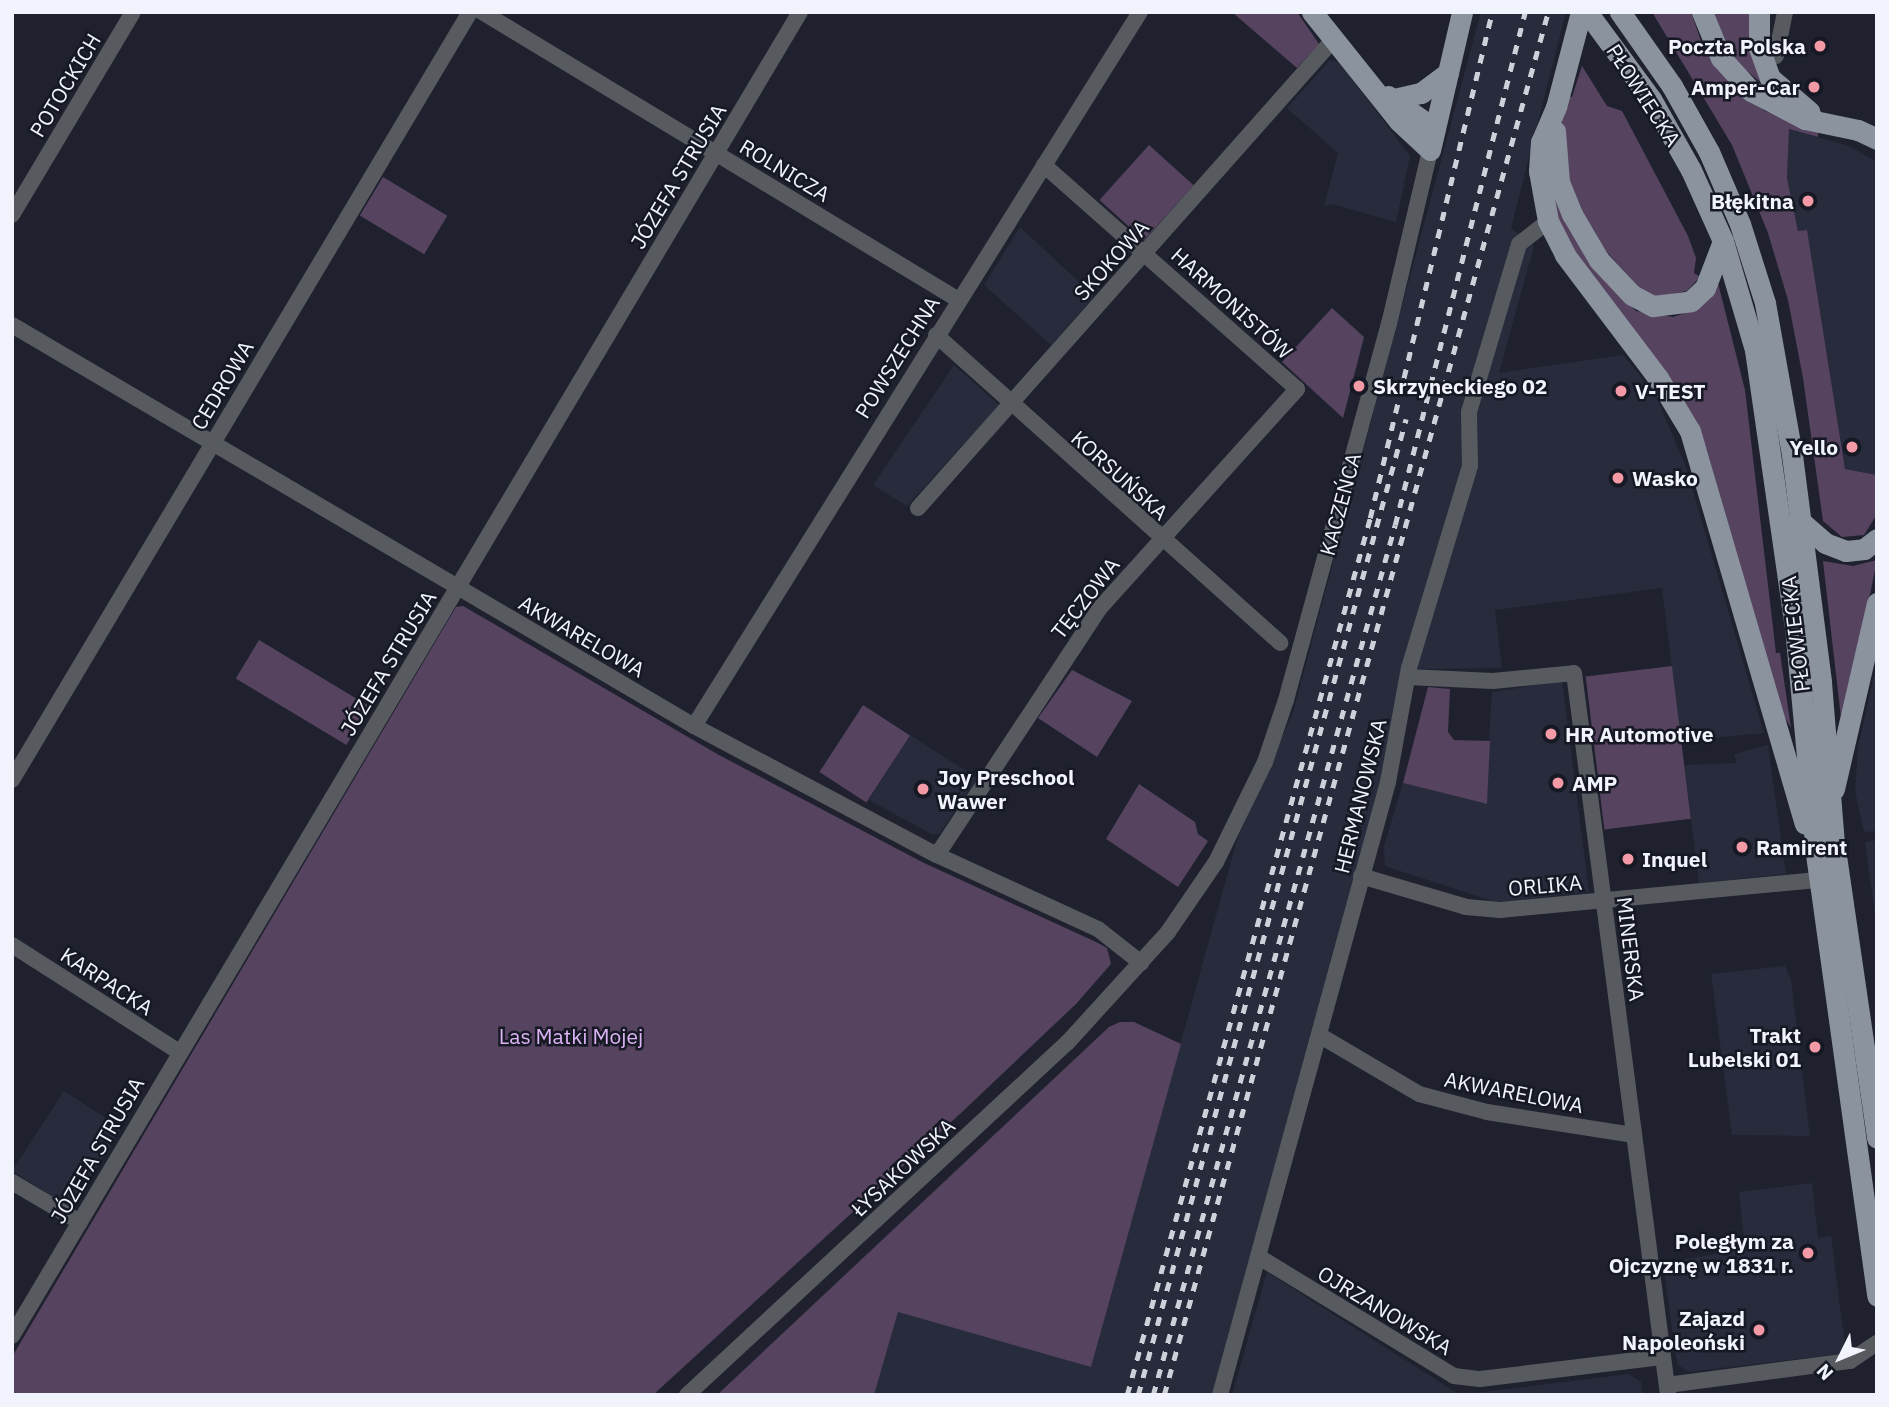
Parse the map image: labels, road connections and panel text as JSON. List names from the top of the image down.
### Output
{
  "streets": {
    "main road": ["PŁOWIECKA", "KACZEŃCA"],
    "street": [
      "POTOCKICH",
      "ROLNICZA",
      "JÓZEFA STRUSIA",
      "SKOKOWA",
      "HARMONISTÓW",
      "POWSZECHNA",
      "CEDROWA",
      "KORSUŃSKA",
      "TĘCZOWA",
      "AKWARELOWA",
      "HERMANOWSKA",
      "ORLIKA",
      "MINERSKA",
      "KARPACKA",
      "ŁYSAKOWSKA",
      "OJRZANOWSKA"
    ]
  },
  "crossings": [
    ["PŁOWIECKA", "ORLIKA"],
    ["ROLNICZA", "JÓZEFA STRUSIA"],
    ["ROLNICZA", "POWSZECHNA"],
    ["JÓZEFA STRUSIA", "AKWARELOWA"],
    ["JÓZEFA STRUSIA", "KARPACKA"],
    ["SKOKOWA", "HARMONISTÓW"],
    ["SKOKOWA", "KORSUŃSKA"],
    ["HARMONISTÓW", "POWSZECHNA"],
    ["HARMONISTÓW", "TĘCZOWA"],
    ["POWSZECHNA", "KORSUŃSKA"],
    ["POWSZECHNA", "AKWARELOWA"],
    ["CEDROWA", "AKWARELOWA"],
    ["KORSUŃSKA", "TĘCZOWA"],
    ["KACZEŃCA", "AKWARELOWA"],
    ["KACZEŃCA", "ŁYSAKOWSKA"],
    ["TĘCZOWA", "AKWARELOWA"],
    ["AKWARELOWA", "HERMANOWSKA"],
    ["AKWARELOWA", "MINERSKA"],
    ["AKWARELOWA", "ŁYSAKOWSKA"],
    ["HERMANOWSKA", "ORLIKA"],
    ["HERMANOWSKA", "MINERSKA"],
    ["HERMANOWSKA", "OJRZANOWSKA"],
    ["ORLIKA", "MINERSKA"],
    ["MINERSKA", "OJRZANOWSKA"]
  ],
  "parks": ["Las Matki Mojej"],
  "places": [
    "Poczta Polska",
    "Amper-Car",
    "Błękitna",
    "Skrzyneckiego 02",
    "V-TEST",
    "Yello",
    "Wasko",
    "HR Automotive",
    "AMP",
    "Joy Preschool Wawer",
    "Ramirent",
    "Inquel",
    "Trakt Lubelski 01",
    "Poległym za Ojczyznę w 1831 r.",
    "Zajazd Napoleoński"
  ],
  "north": "bottom left"
}
